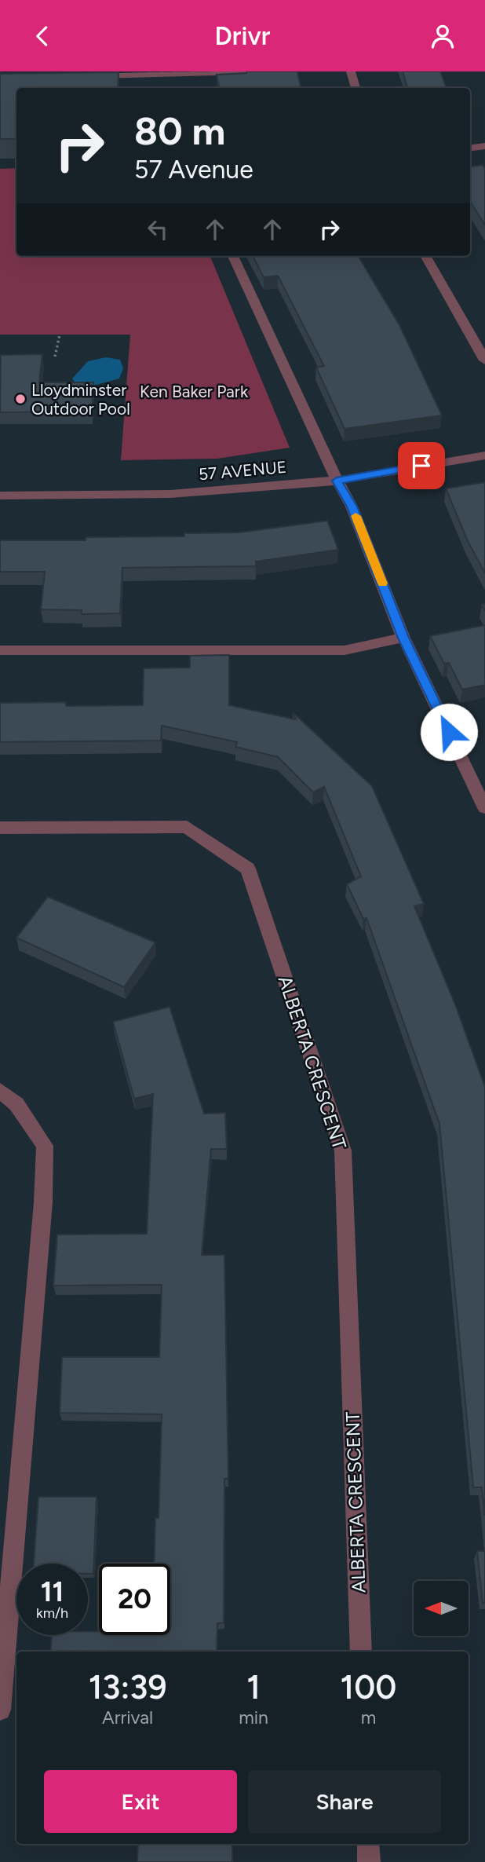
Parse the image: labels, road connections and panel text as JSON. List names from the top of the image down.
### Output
{
  "streets": {
    "street": ["57 AVENUE", "ALBERTA CRESCENT"]
  },
  "parks": ["Ken Baker Park"],
  "places": ["Lloydminster Outdoor Pool"],
  "north": "left",
  "page": {
    "header": "Drivr",
    "turn": ["80 m", "57 Avenue"],
    "speed": "11 km/h",
    "limit": "20",
    "eta": [
      "13:39",
      "Arrival",
      "1",
      "min",
      "100",
      "m"
    ],
    "buttons": ["Exit", "Share"]
  }
}
